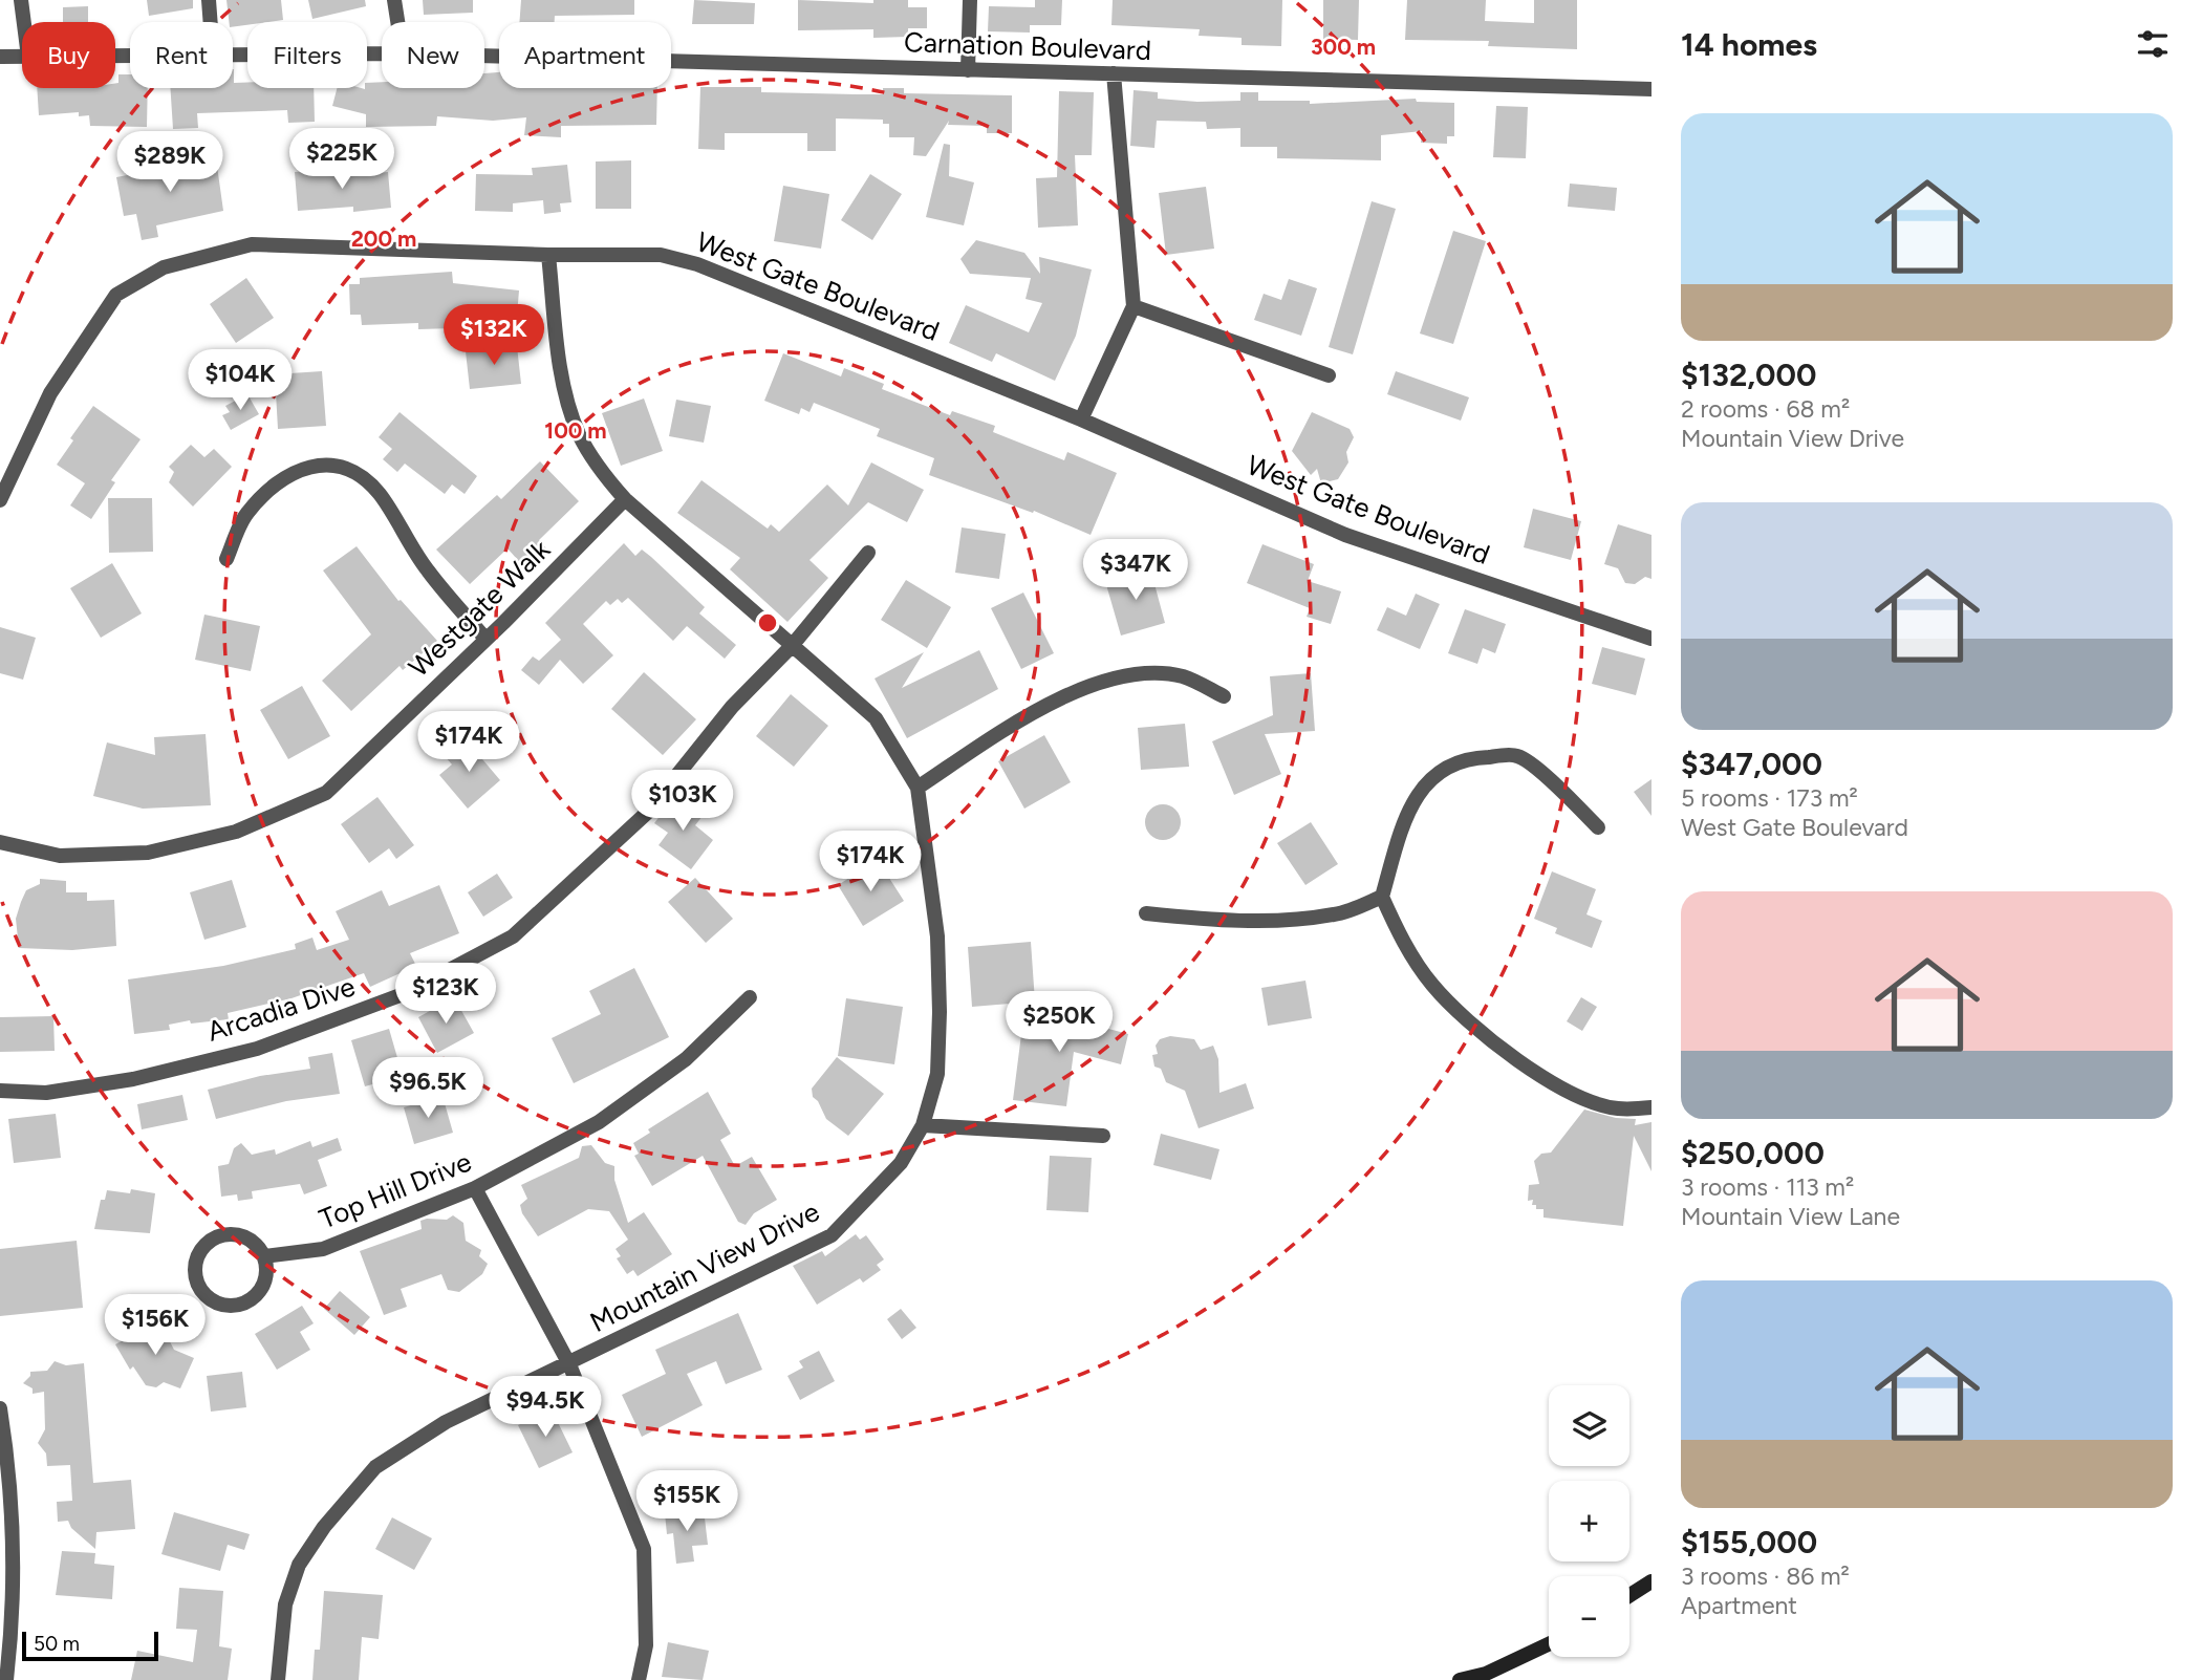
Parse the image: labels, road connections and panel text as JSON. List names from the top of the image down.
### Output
{
  "streets": {
    "street": [
      "Carnation Boulevard",
      "West Gate Boulevard",
      "Westgate Walk",
      "Arcadia Dive",
      "Top Hill Drive",
      "Mountain View Drive"
    ]
  },
  "crossings": [
    ["West Gate Boulevard", "Mountain View Drive"],
    ["Westgate Walk", "Mountain View Drive"],
    ["Arcadia Dive", "Mountain View Drive"]
  ],
  "scale_bar": "50 m",
  "page": {
    "heading": "14 homes",
    "chip": [
      "Buy",
      "Rent",
      "Filters",
      "New",
      "Apartment"
    ],
    "list": [
      {
        "name": "$132,000",
        "note": "2 rooms · 68 m² · Mountain View Drive"
      },
      {
        "name": "$347,000",
        "note": "5 rooms · 173 m² · West Gate Boulevard"
      },
      {
        "name": "$250,000",
        "note": "3 rooms · 113 m² · Mountain View Lane"
      },
      {
        "name": "$155,000",
        "note": "3 rooms · 86 m² · Apartment"
      }
    ],
    "price": [
      "$225K",
      "$289K",
      "$132K",
      "$104K",
      "$347K",
      "$174K",
      "$103K",
      "$174K",
      "$123K",
      "$250K",
      "$96.5K",
      "$156K",
      "$94.5K",
      "$155K"
    ],
    "map_buttons": ["+", "−"],
    "scale": "50 m"
  },
  "rings": ["300 m", "200 m", "100 m"]
}
